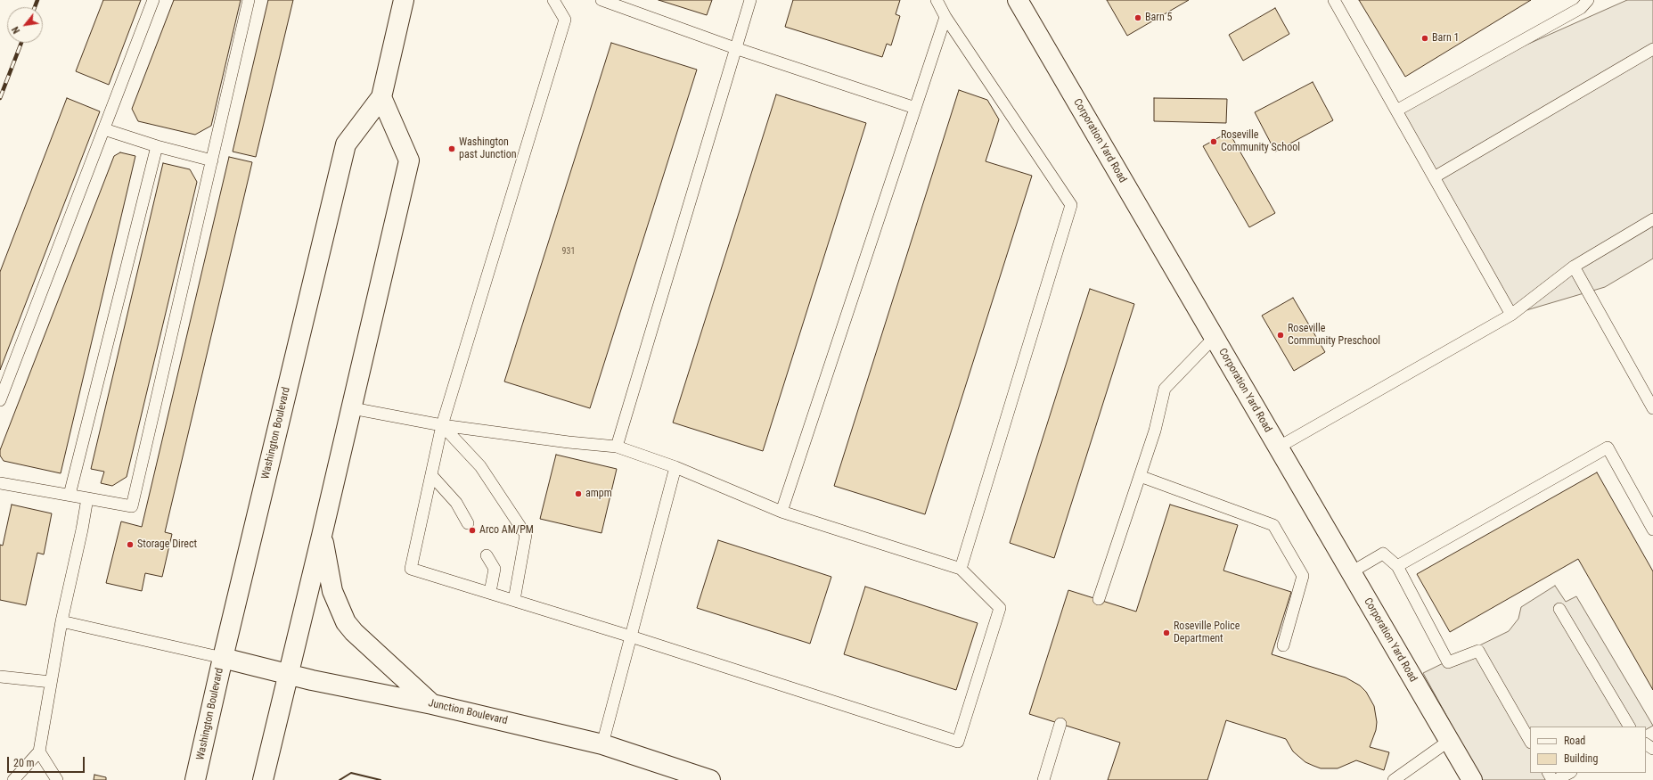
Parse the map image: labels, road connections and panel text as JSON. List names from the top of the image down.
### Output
{
  "streets": {
    "main road": ["Corporation Yard Road", "Washington Boulevard", "Junction Boulevard"]
  },
  "crossings": [
    ["Washington Boulevard", "Junction Boulevard"]
  ],
  "places": [
    "Barn 5",
    "Barn 1",
    "Roseville Community School",
    "Washington past Junction",
    "Roseville Community Preschool",
    "ampm",
    "Arco AM/PM",
    "Storage Direct",
    "Roseville Police Department"
  ],
  "house_numbers": ["931"],
  "legend": ["Road", "Building"],
  "scale_bar": "20 m",
  "north": "bottom left"
}
